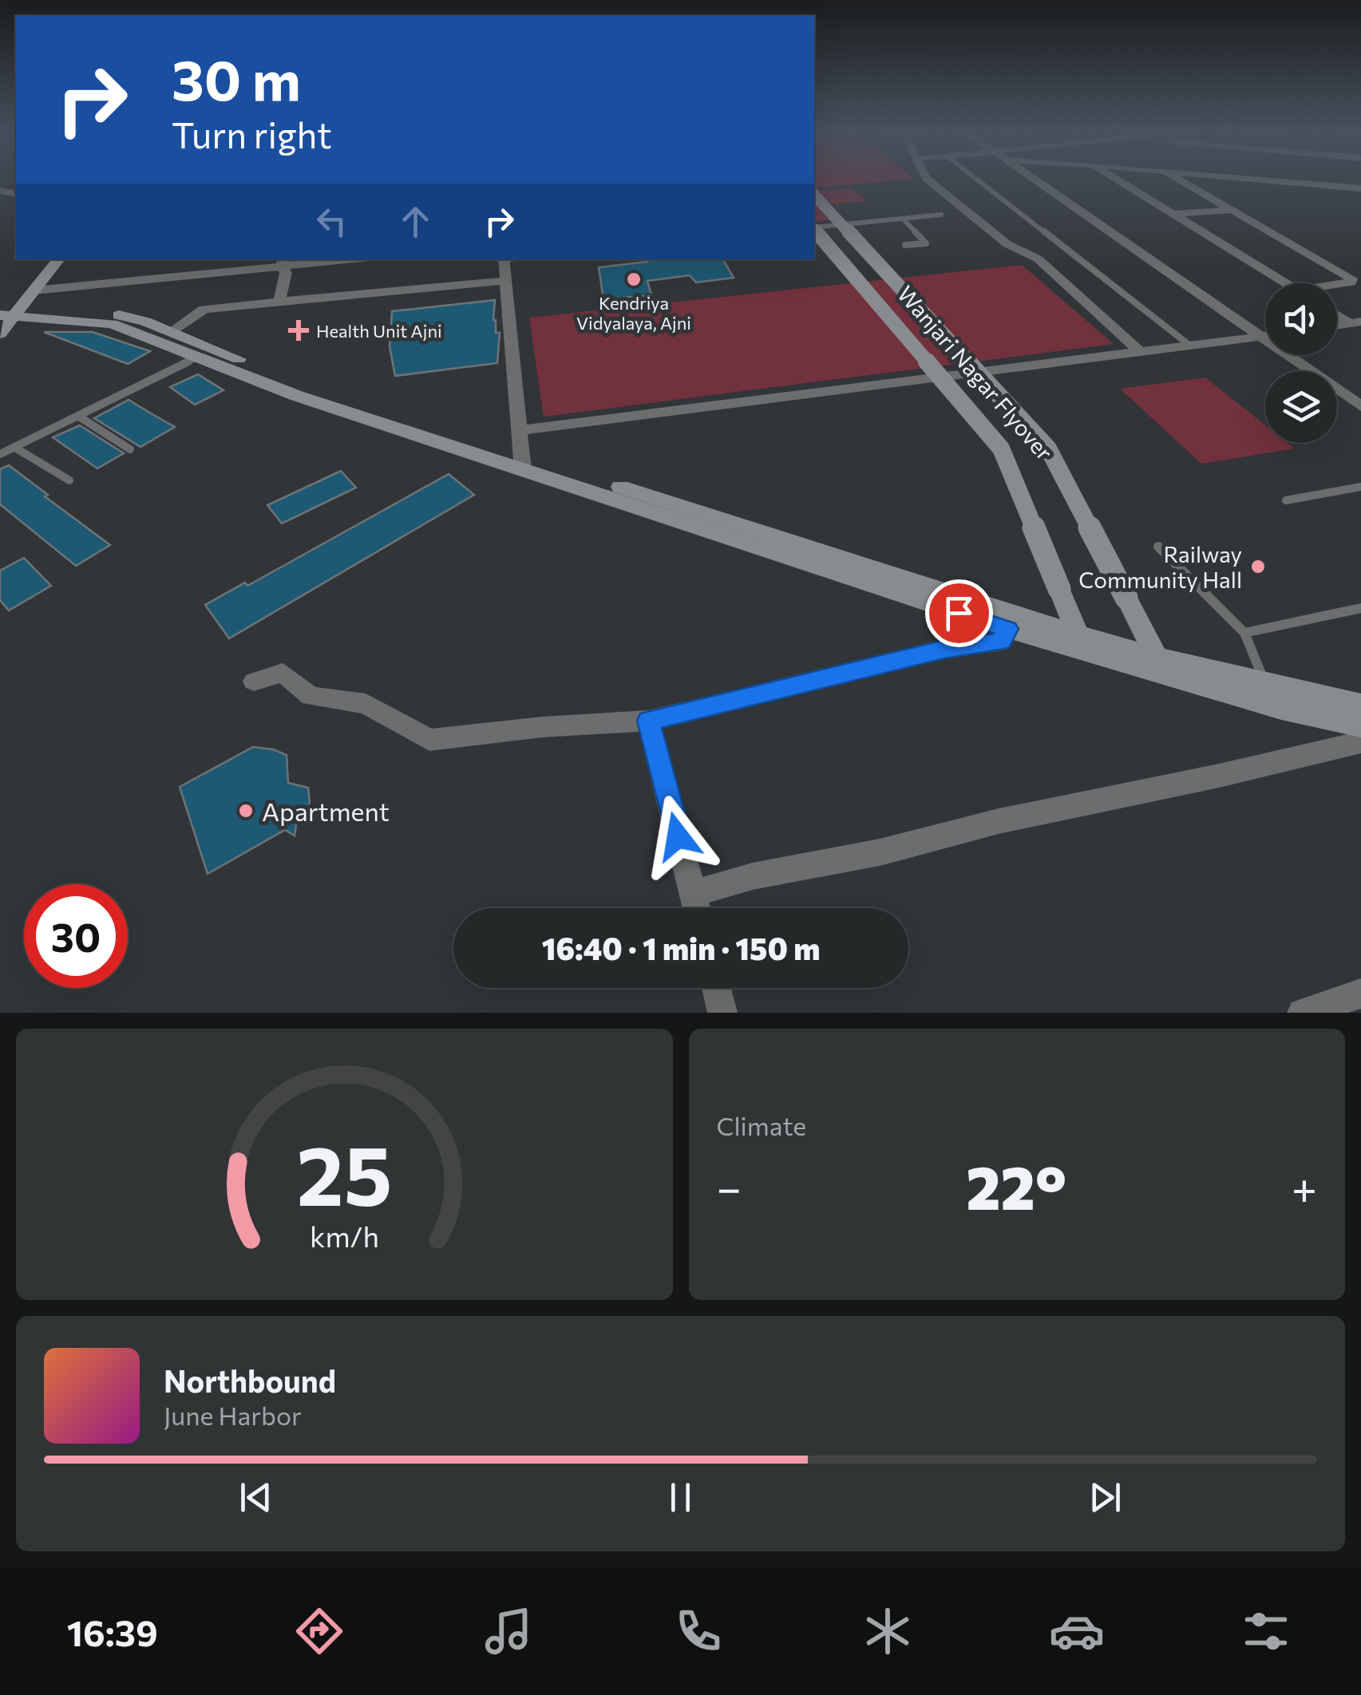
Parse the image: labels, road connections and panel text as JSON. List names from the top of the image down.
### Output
{
  "streets": {
    "main road": ["Wanjari Nagar Flyover"]
  },
  "places": {
    "other": ["Kendriya Vidyalaya, Ajni", "Railway Community Hall", "Apartment"],
    "health": ["Health Unit Ajni"]
  },
  "page": {
    "turn": ["30 m", "Turn right"],
    "limit": "30",
    "trip": "16:40 · 1 min · 150 m",
    "tile": "Climate",
    "heat": ["−", "22°", "+"],
    "song": ["Northbound", "June Harbor"],
    "tabs": "16:39",
    "gauge": ["25", "km/h"]
  }
}
